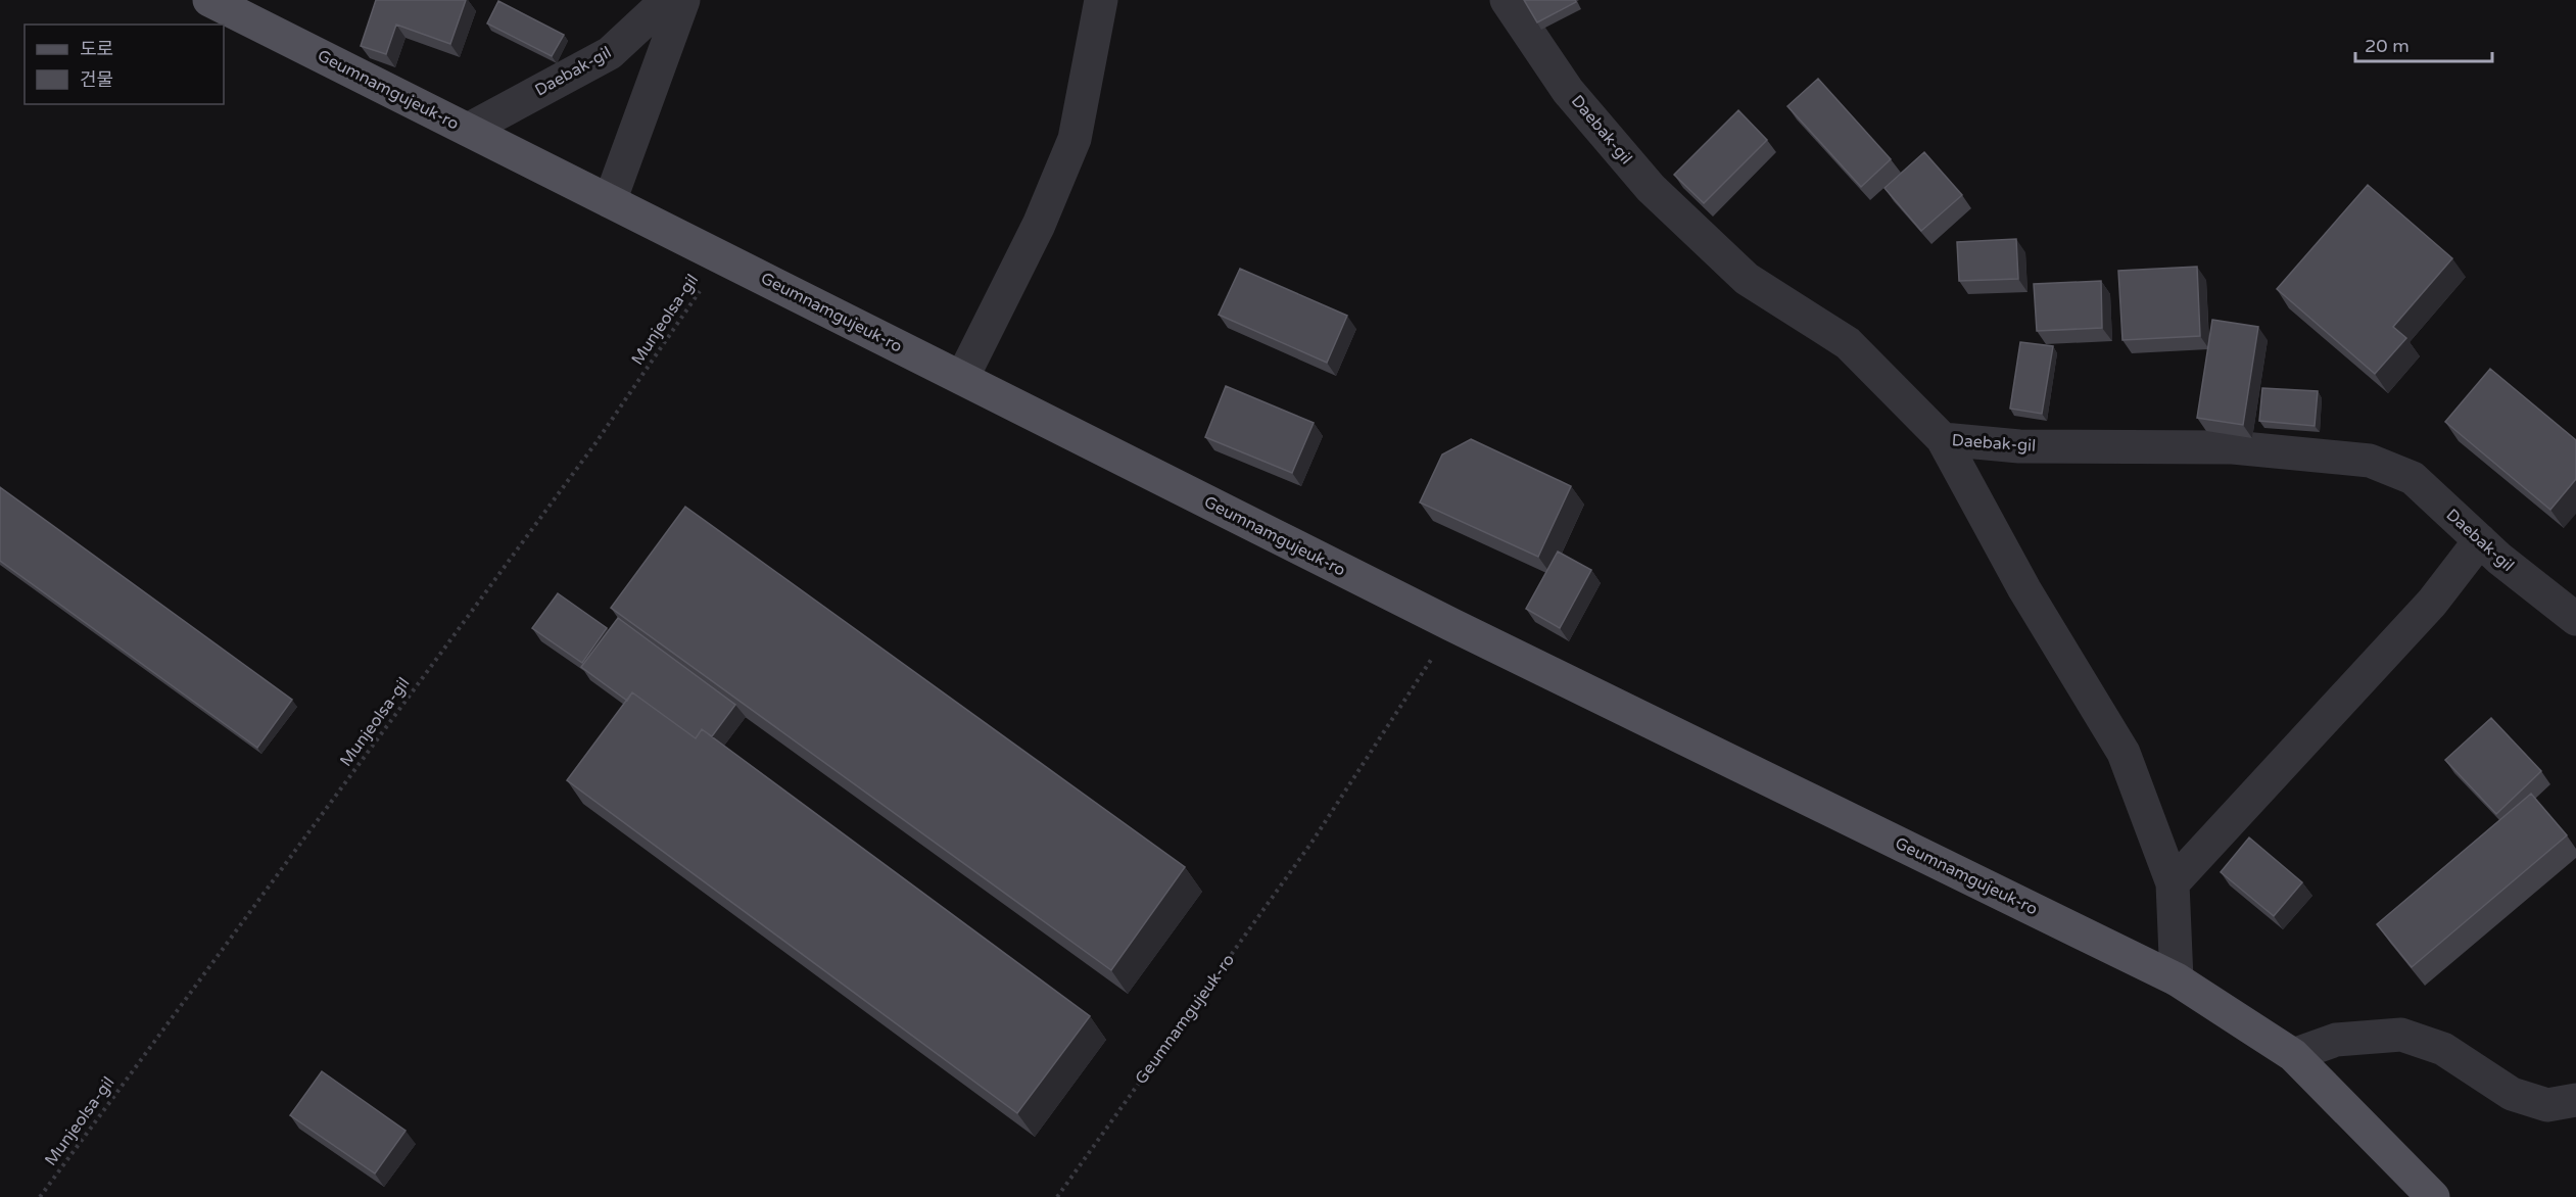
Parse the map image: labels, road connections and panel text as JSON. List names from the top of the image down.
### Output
{
  "streets": {
    "main road": ["Geumnamgujeuk-ro"],
    "street": ["Daebak-gil"],
    "path": ["Munjeolsa-gil"]
  },
  "crossings": [
    ["Daebak-gil", "Geumnamgujeuk-ro"],
    ["Geumnamgujeuk-ro", "Munjeolsa-gil"]
  ],
  "legend": ["도로", "건물"],
  "scale_bar": "20 m"
}
